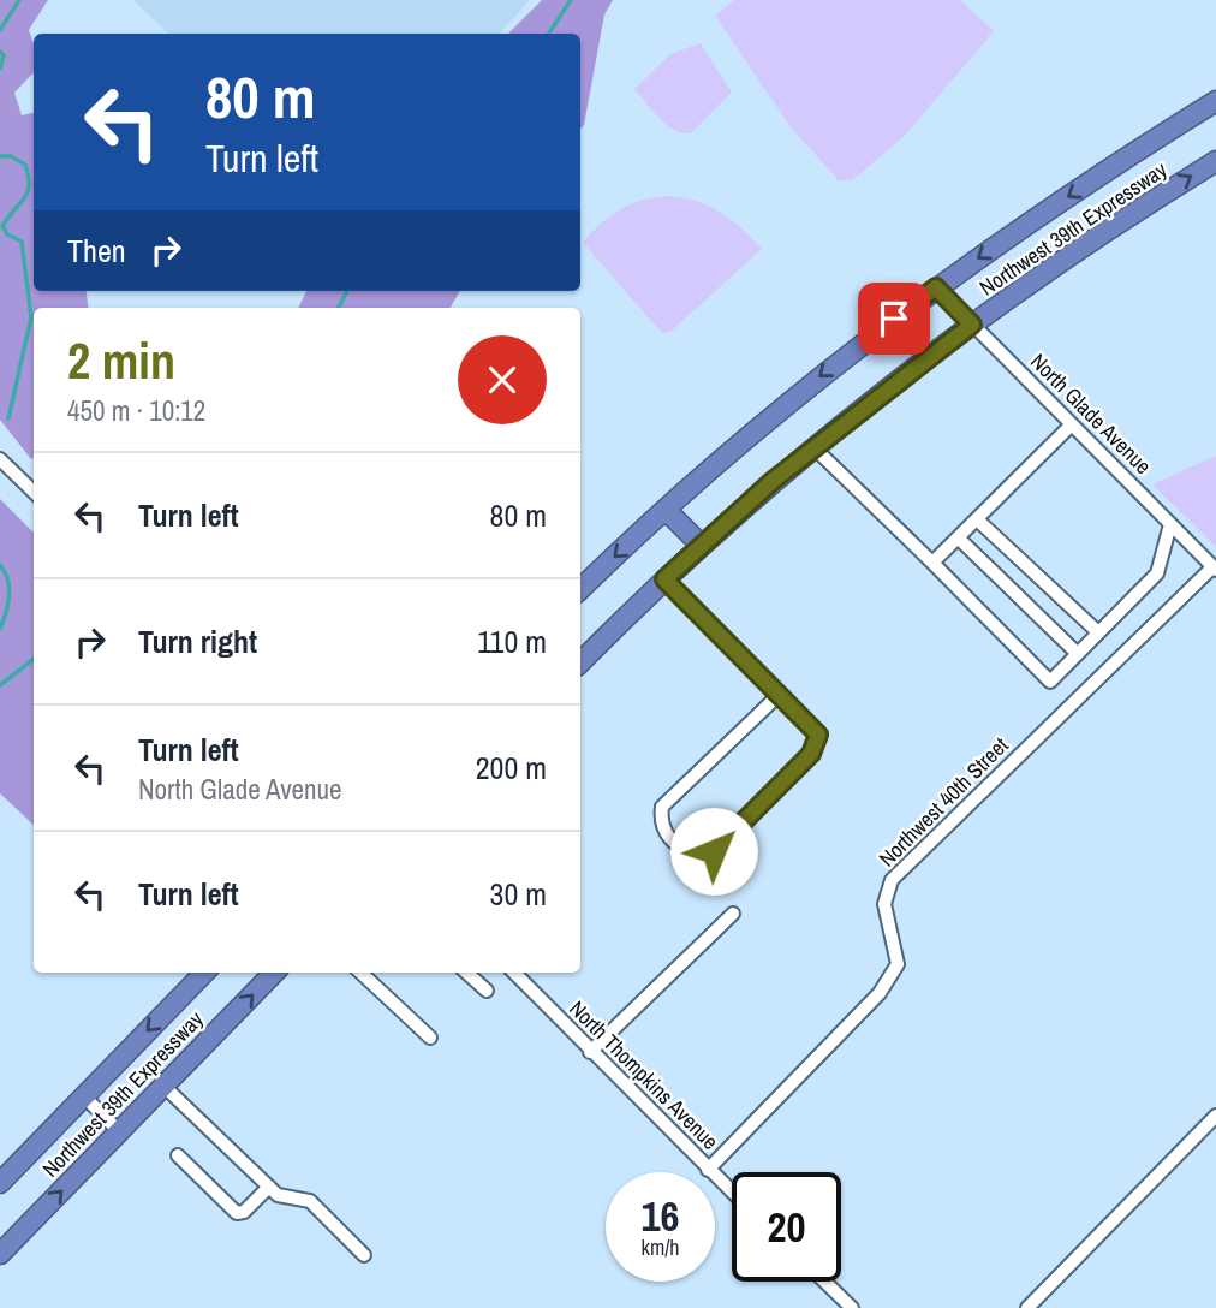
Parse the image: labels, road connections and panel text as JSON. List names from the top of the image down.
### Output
{
  "streets": {
    "highway": ["Northwest 39th Expressway"],
    "street": ["North Glade Avenue", "Northwest 40th Street", "North Thompkins Avenue"]
  },
  "crossings": [
    ["Northwest 39th Expressway", "North Glade Avenue"],
    ["North Glade Avenue", "Northwest 40th Street"],
    ["Northwest 40th Street", "North Thompkins Avenue"]
  ],
  "page": {
    "turn": ["80 m", "Turn left"],
    "then": "Then",
    "heading": ["2 min", "450 m · 10:12"],
    "list": [
      {
        "name": "Turn left",
        "value": "80 m"
      },
      {
        "name": "Turn right",
        "value": "110 m"
      },
      {
        "name": "Turn left",
        "note": "North Glade Avenue",
        "value": "200 m"
      },
      {
        "name": "Turn left",
        "value": "30 m"
      }
    ],
    "speed": "16 km/h",
    "limit": "20"
  }
}
